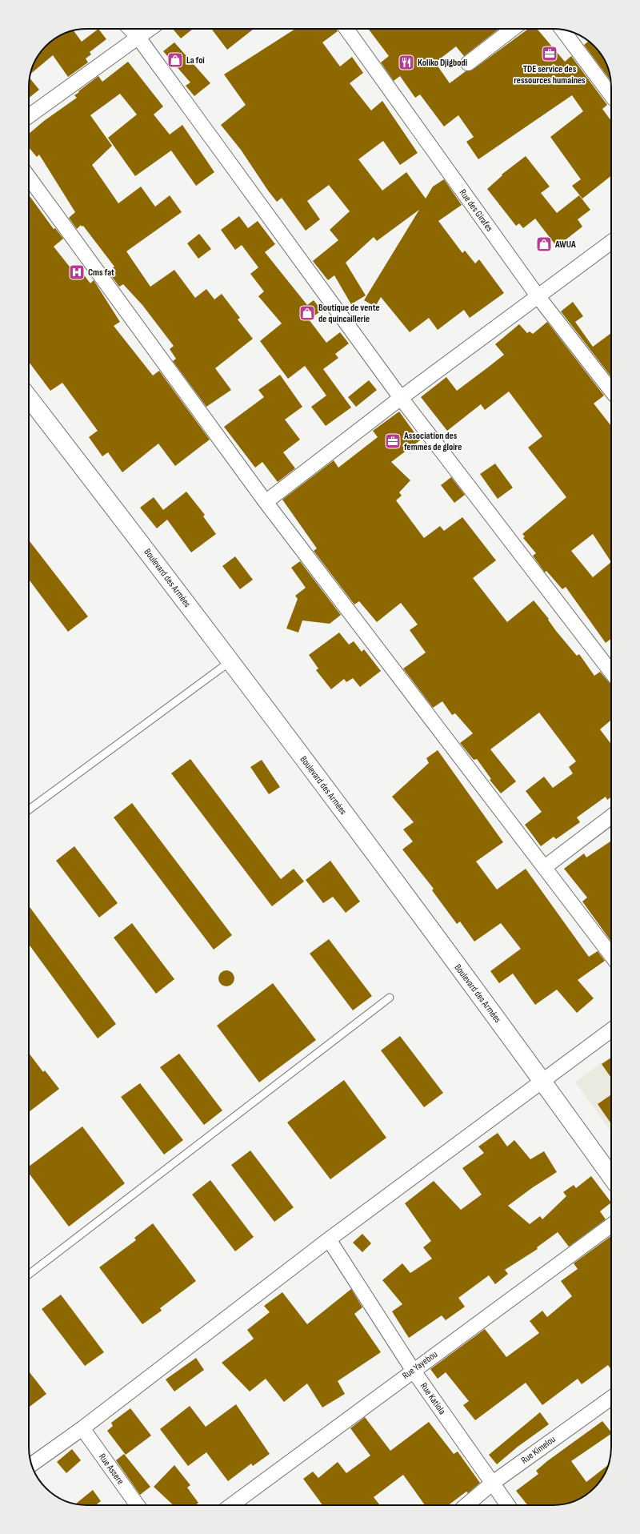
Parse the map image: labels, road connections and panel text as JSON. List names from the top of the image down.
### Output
{
  "streets": {
    "street": [
      "Rue des Girafes",
      "Boulevard des Armées",
      "Rue Yayebou",
      "Rue Katiola",
      "Rue Kimelou",
      "Rue Assere"
    ]
  },
  "crossings": [
    ["Rue Yayebou", "Rue Katiola"],
    ["Rue Katiola", "Rue Kimelou"]
  ],
  "places": {
    "office": ["TDE service des ressources humaines", "Association des femmes de gloire"],
    "shop": ["La foi", "AWUA", "Boutique de vente de quincaillerie"],
    "restaurant": ["Koliko Djigbodi"],
    "hospital": ["Cms fat"]
  }
}
